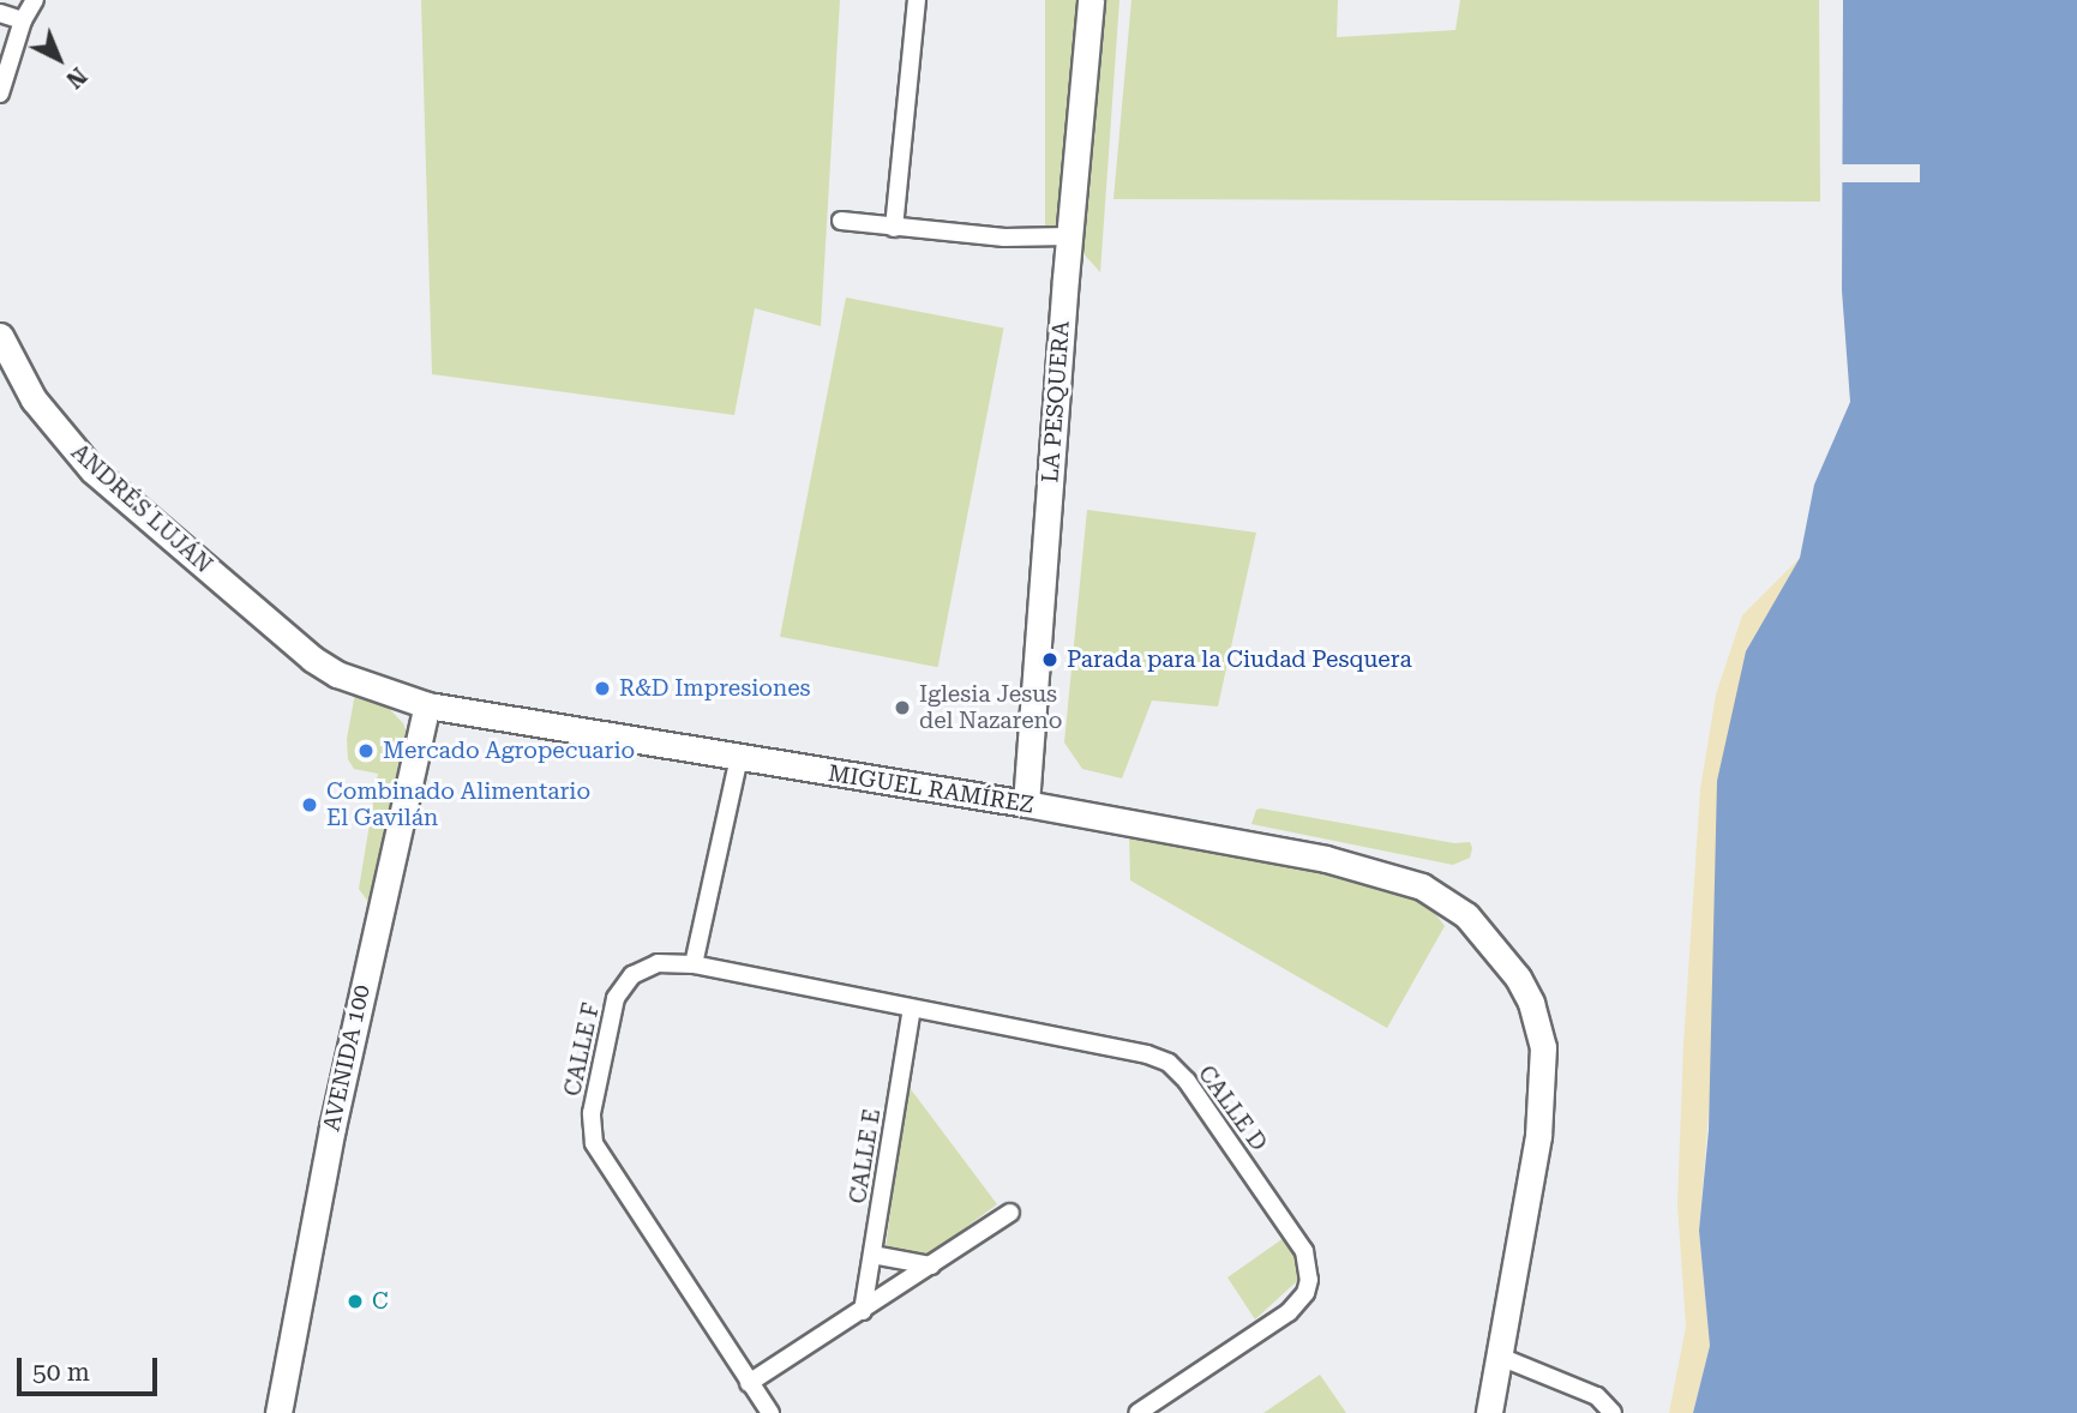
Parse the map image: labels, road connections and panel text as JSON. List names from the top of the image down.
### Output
{
  "streets": {
    "street": [
      "LA PESQUERA",
      "ANDRÉS LUJÁN",
      "MIGUEL RAMÍREZ",
      "CALLE F",
      "AVENIDA 100",
      "CALLE D",
      "CALLE E"
    ]
  },
  "crossings": [
    ["LA PESQUERA", "MIGUEL RAMÍREZ"],
    ["ANDRÉS LUJÁN", "MIGUEL RAMÍREZ"],
    ["MIGUEL RAMÍREZ", "AVENIDA 100"],
    ["CALLE F", "CALLE D"],
    ["CALLE D", "CALLE E"]
  ],
  "places": [
    "Parada para la Ciudad Pesquera",
    "R&D Impresiones",
    "Iglesia Jesus del Nazareno",
    "Mercado Agropecuario",
    "Combinado Alimentario El Gavilán",
    "C"
  ],
  "scale_bar": "50 m",
  "north": "bottom right"
}
